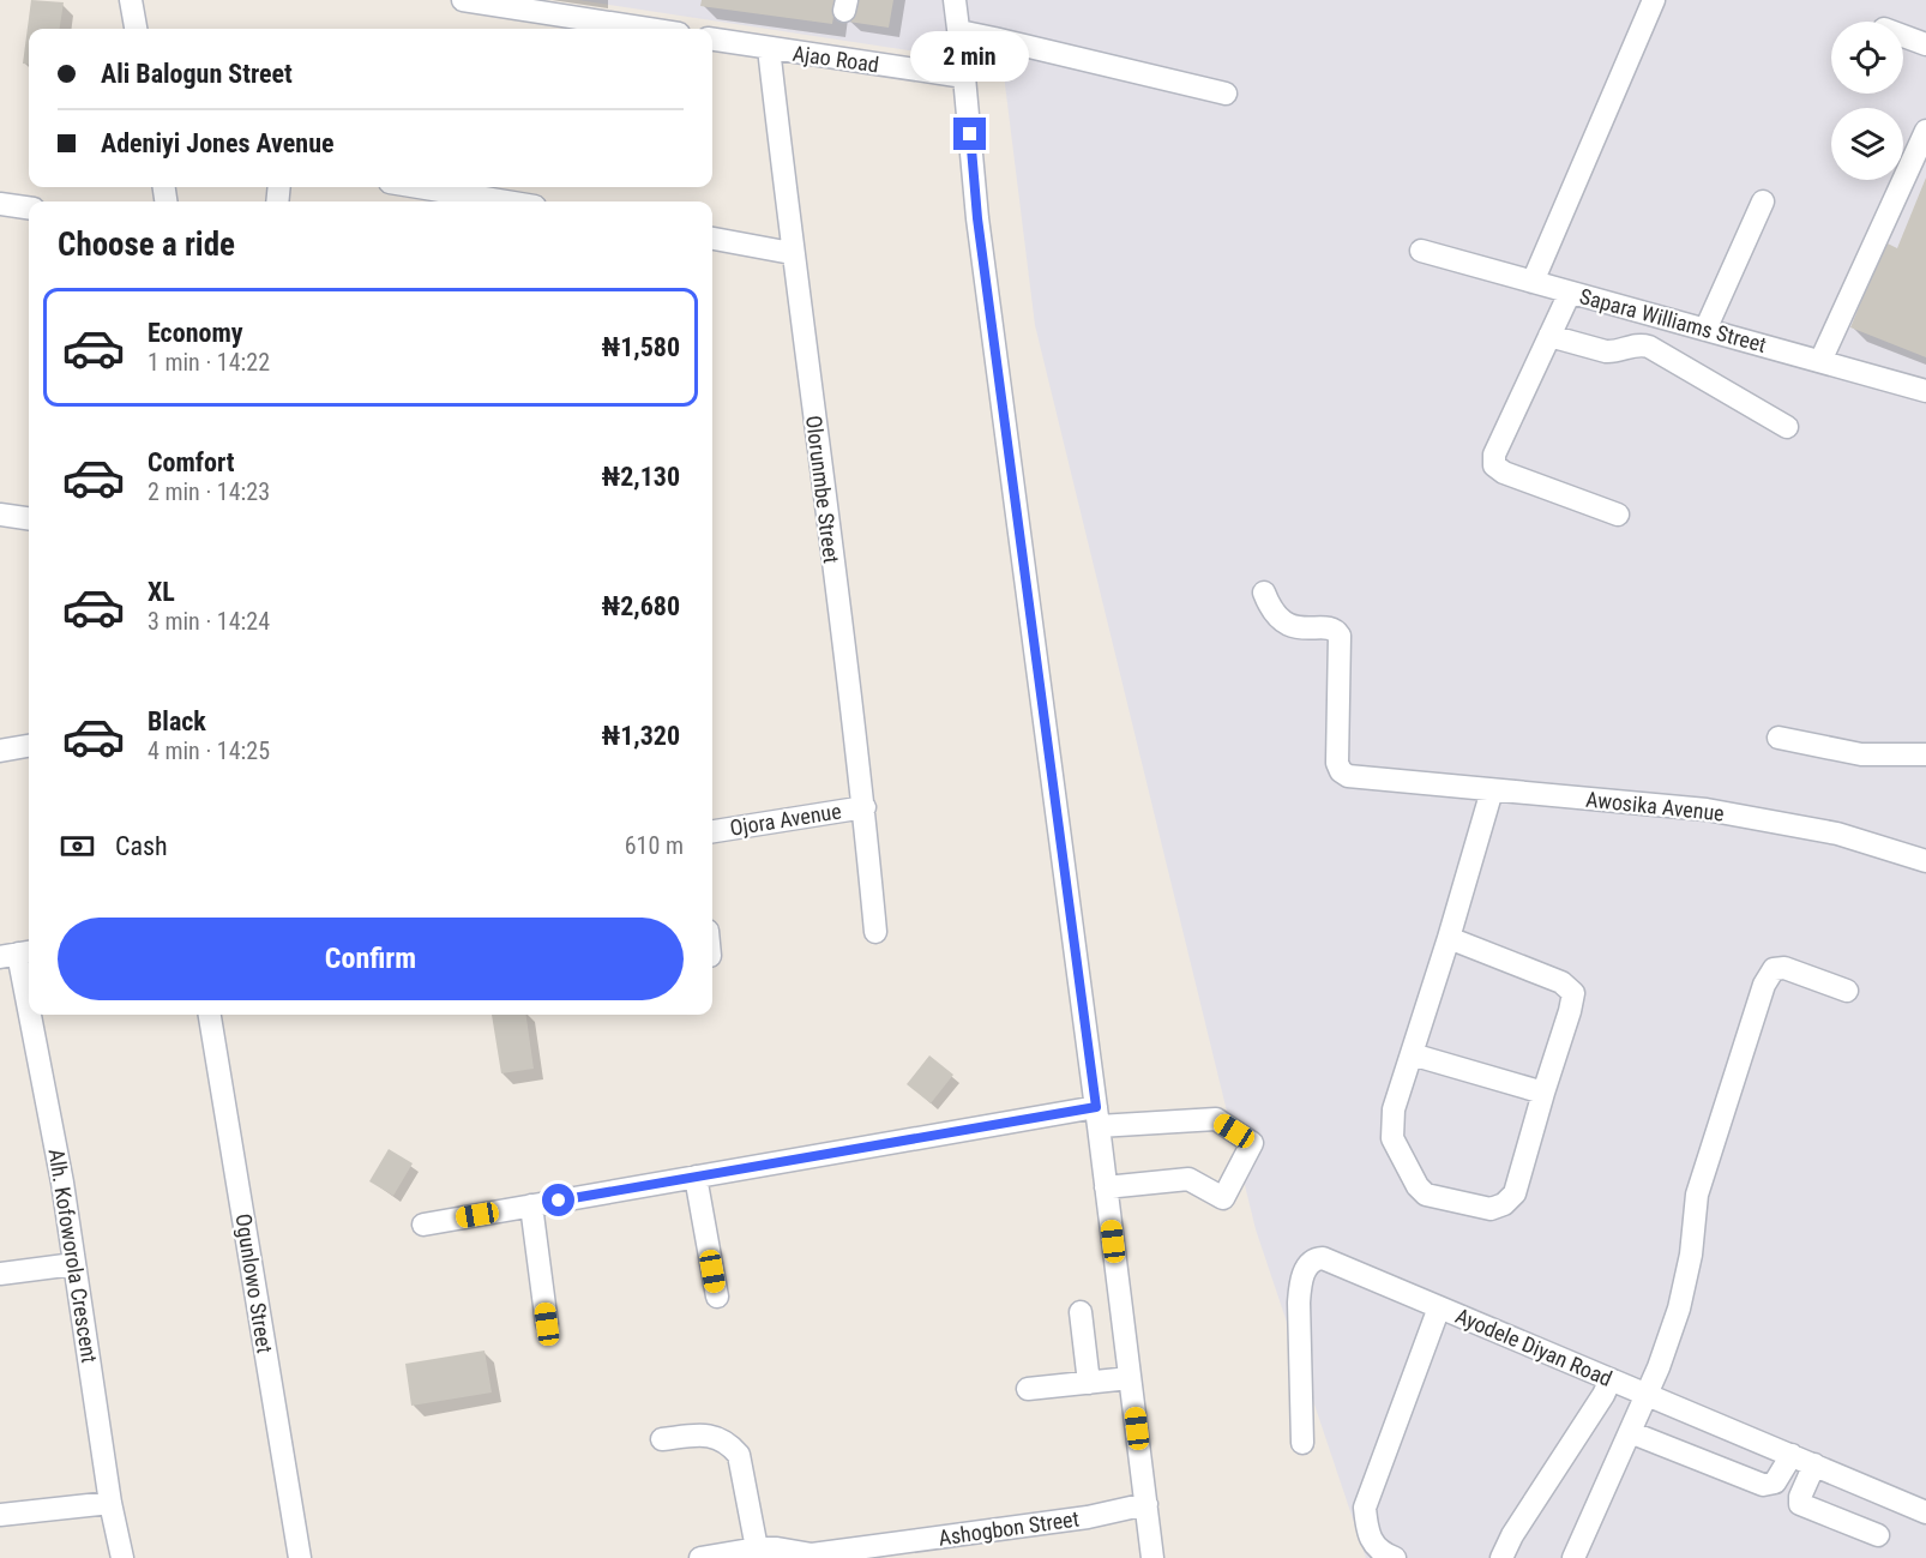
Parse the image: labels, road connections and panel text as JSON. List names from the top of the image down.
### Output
{
  "streets": {
    "street": [
      "Ajao Road",
      "Sapara Williams Street",
      "Olorunmbe Street",
      "Awosika Avenue",
      "Ojora Avenue",
      "Alh. Kofoworola Crescent",
      "Ogunlowo Street",
      "Ayodele Diyan Road",
      "Ashogbon Street"
    ]
  },
  "crossings": [
    ["Ajao Road", "Olorunmbe Street"],
    ["Olorunmbe Street", "Ojora Avenue"]
  ],
  "page": {
    "banner": ["Ali Balogun Street", "Adeniyi Jones Avenue"],
    "bubble": "2 min",
    "heading": "Choose a ride",
    "list": [
      {
        "name": "Economy",
        "note": "1 min · 14:22",
        "value": "₦1,580"
      },
      {
        "name": "Comfort",
        "note": "2 min · 14:23",
        "value": "₦2,130"
      },
      {
        "name": "XL",
        "note": "3 min · 14:24",
        "value": "₦2,680"
      },
      {
        "name": "Black",
        "note": "4 min · 14:25",
        "value": "₦1,320"
      }
    ],
    "pay": ["Cash", "610 m"],
    "buttons": "Confirm"
  }
}
